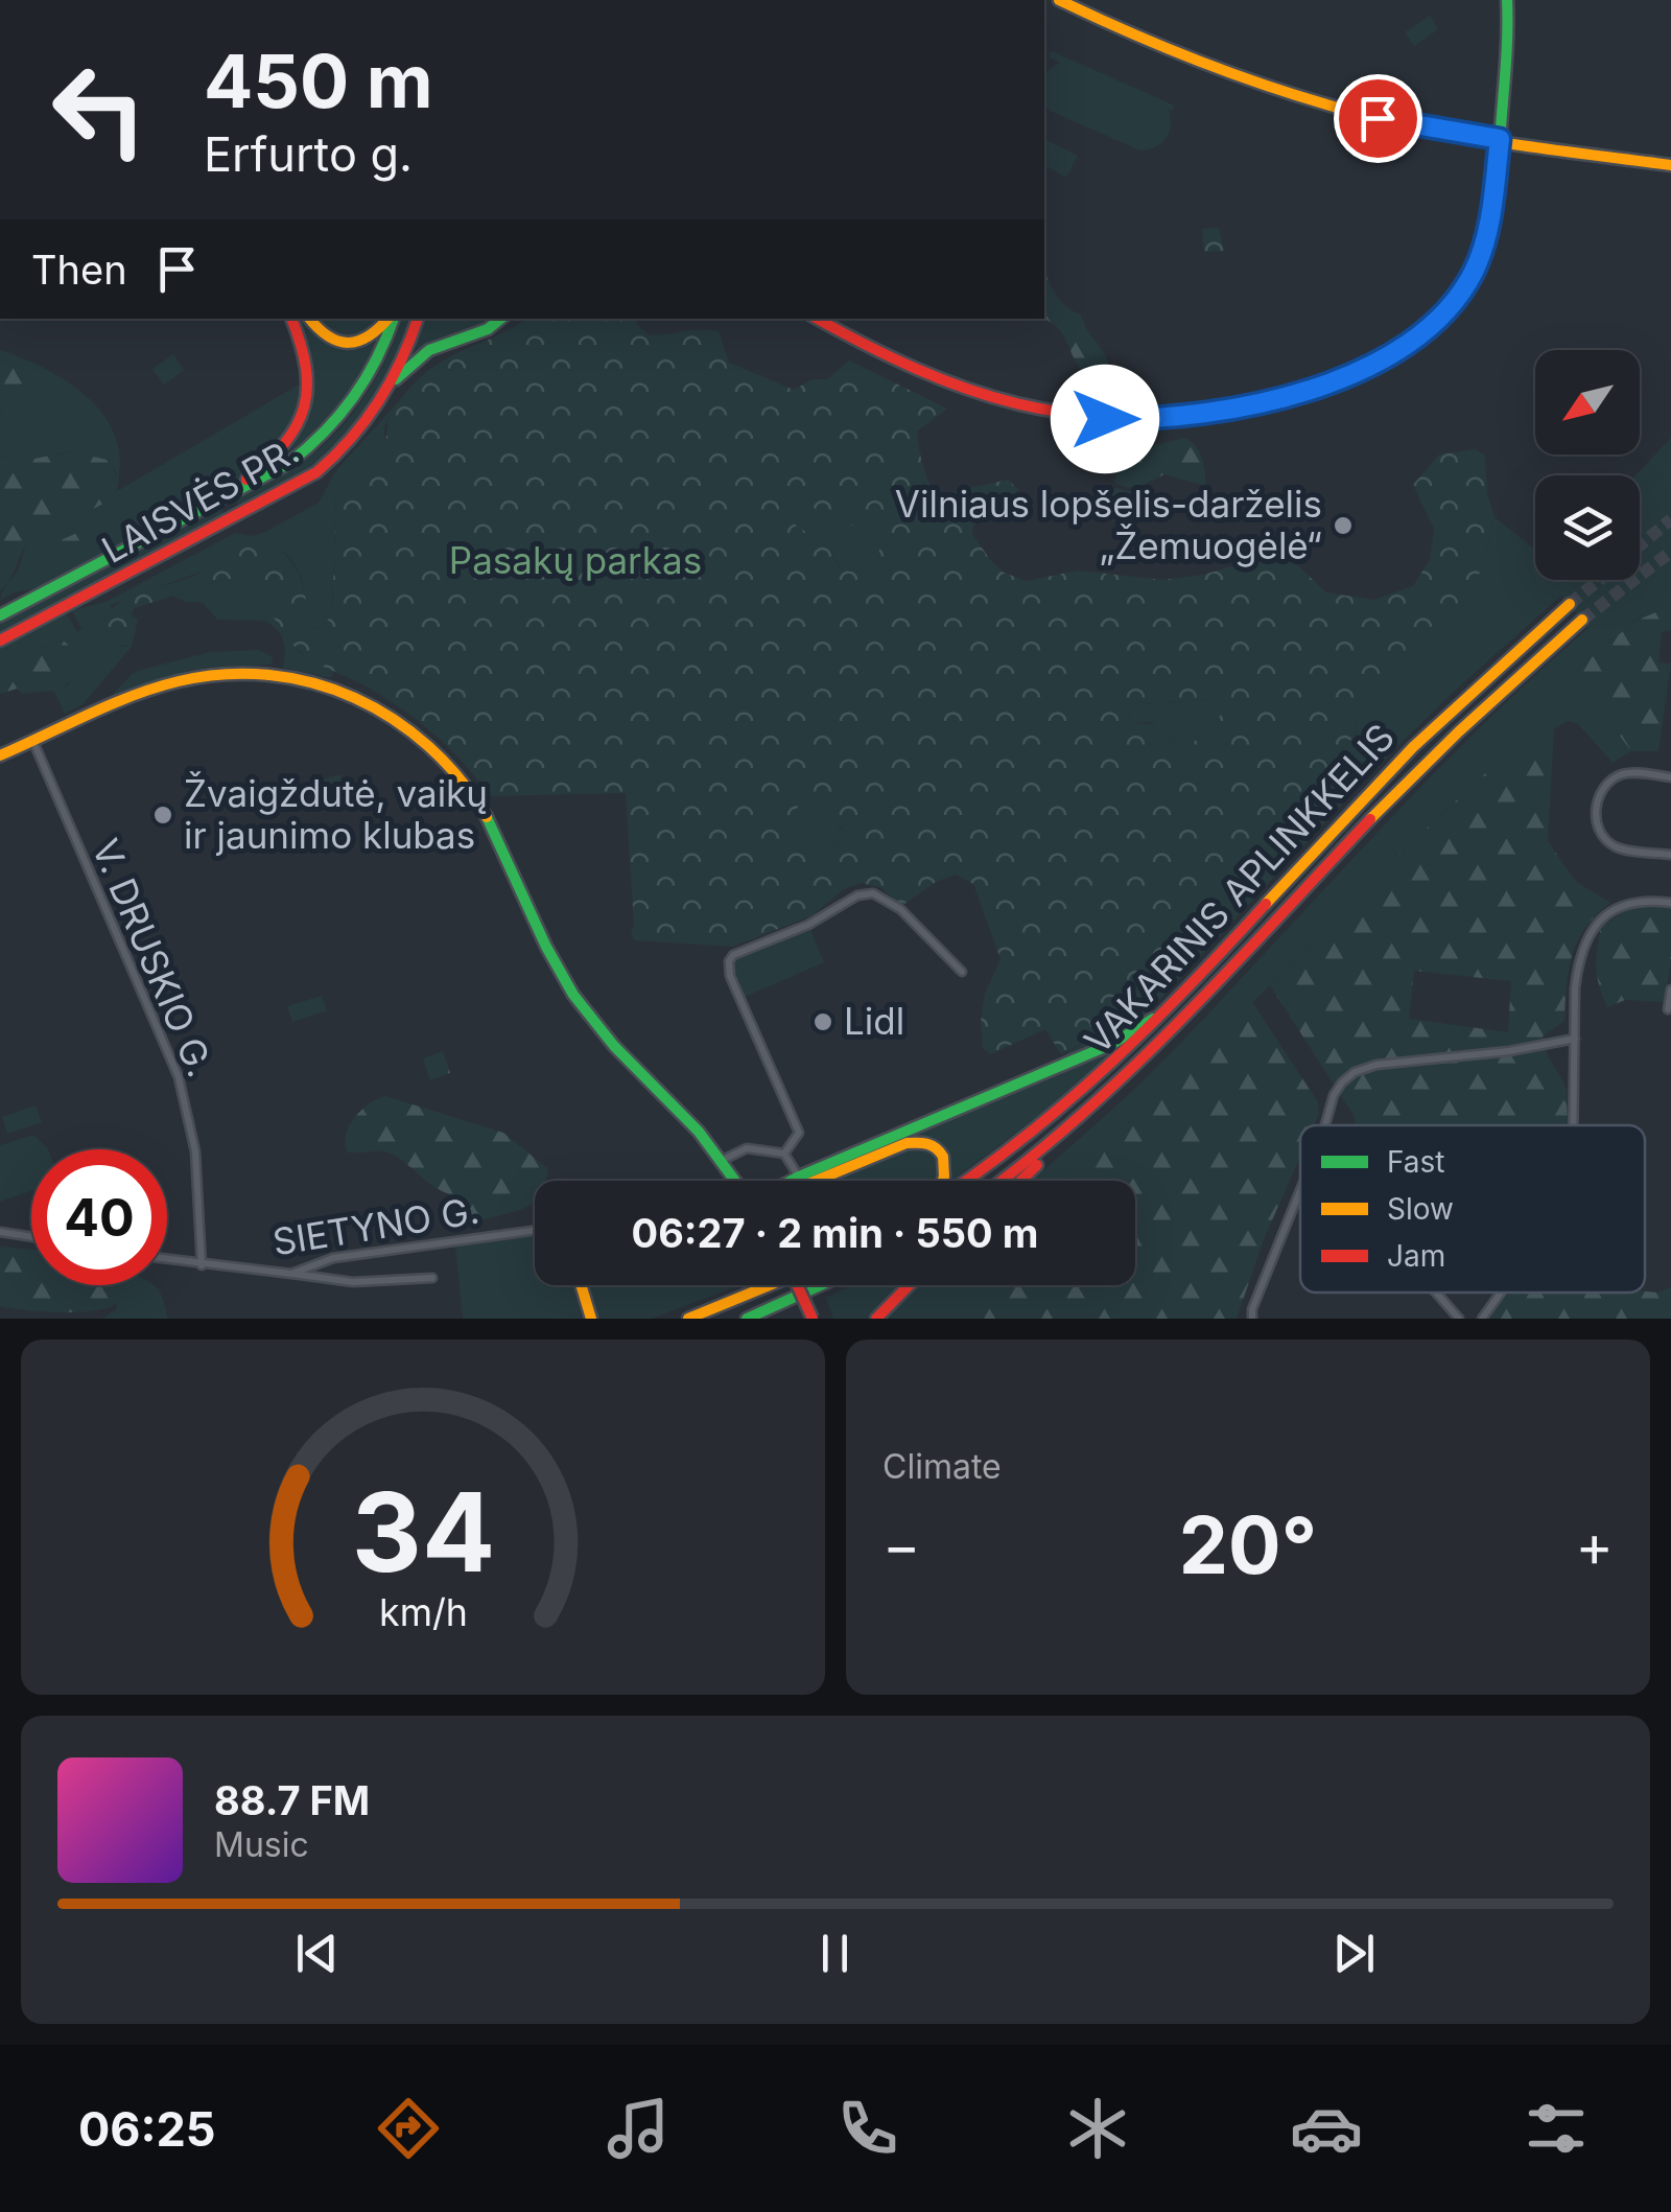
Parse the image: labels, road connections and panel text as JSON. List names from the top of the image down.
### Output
{
  "streets": {
    "main road": ["LAISVĖS PR.", "VAKARINIS APLINKKELIS"],
    "street": ["V. DRUSKIO G.", "SIETYNO G."]
  },
  "crossings": [
    ["V. DRUSKIO G.", "SIETYNO G."]
  ],
  "parks": ["Pasakų parkas"],
  "places": ["Vilniaus lopšelis-darželis „Žemuogėlė“", "Žvaigždutė, vaikų ir jaunimo klubas", "Lidl"],
  "legend": ["Fast", "Slow", "Jam"],
  "north": "bottom left",
  "page": {
    "turn": ["450 m", "Erfurto g."],
    "then": "Then",
    "limit": "40",
    "trip": "06:27 · 2 min · 550 m",
    "tile": "Climate",
    "heat": ["−", "20°", "+"],
    "song": ["88.7 FM", "Music"],
    "tabs": "06:25",
    "gauge": ["34", "km/h"]
  }
}
